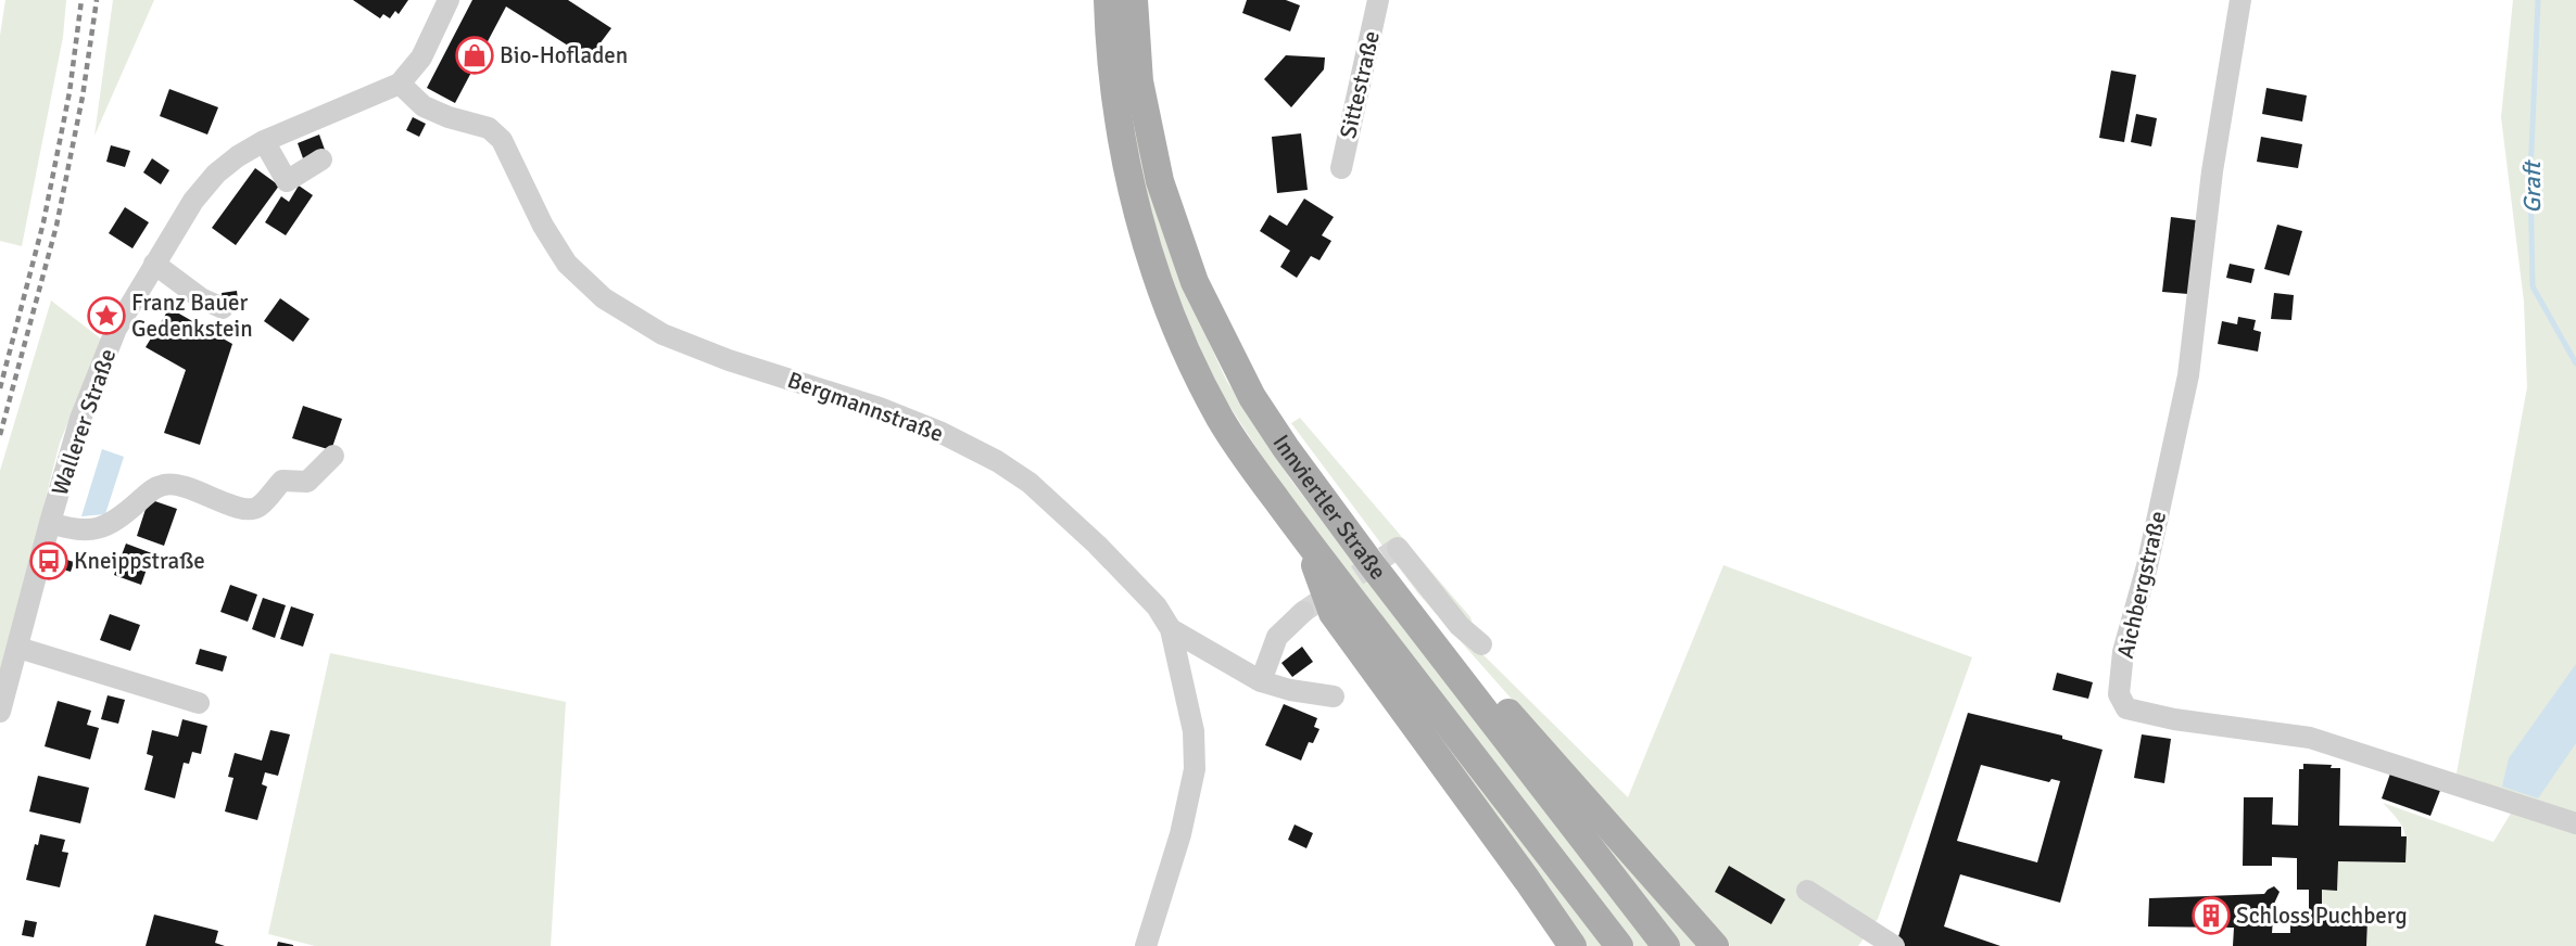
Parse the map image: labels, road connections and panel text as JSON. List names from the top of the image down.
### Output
{
  "streets": {
    "main road": ["Innviertler Straße"],
    "street": [
      "Sittestraße",
      "Bergmannstraße",
      "Wallerer Straße",
      "Aichbergstraße"
    ]
  },
  "crossings": [
    ["Bergmannstraße", "Wallerer Straße"]
  ],
  "water": ["Graft"],
  "places": {
    "shop": ["Bio-Hofladen"],
    "place": ["Franz Bauer Gedenkstein"],
    "bus stop": ["Kneippstraße"],
    "building": ["Schloss Puchberg"]
  }
}
